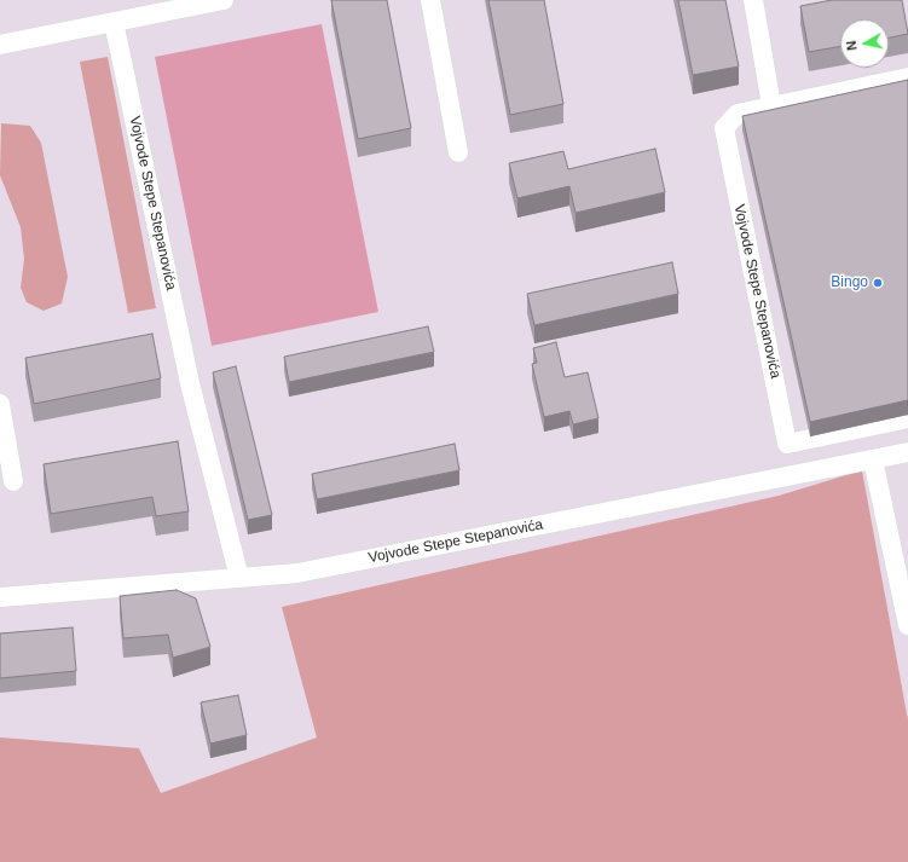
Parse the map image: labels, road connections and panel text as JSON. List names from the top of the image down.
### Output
{
  "streets": {
    "street": ["Vojvode Stepe Stepanovića"]
  },
  "places": ["Bingo"],
  "north": "left"
}
